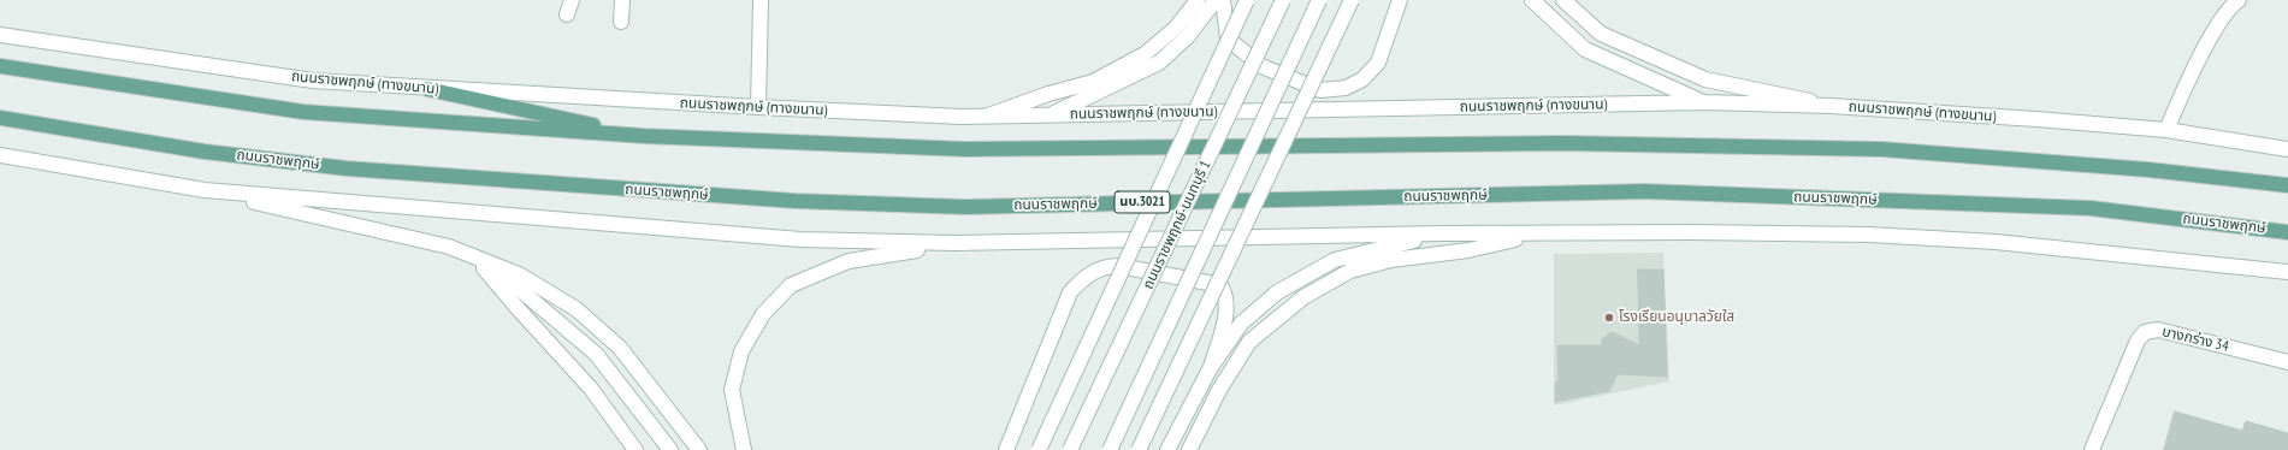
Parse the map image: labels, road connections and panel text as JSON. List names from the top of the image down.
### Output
{
  "streets": {
    "main road": [
      "ถนนราชพฤกษ์ (ทางขนาน)",
      "ถนนราชพฤกษ์",
      "นบ.3021",
      "ถนนราชพฤกษ์-นนทบุรี 1",
      "บางกร่าง 34"
    ]
  },
  "places": ["โรงเรียนอนุบาลวัยใส"]
}
